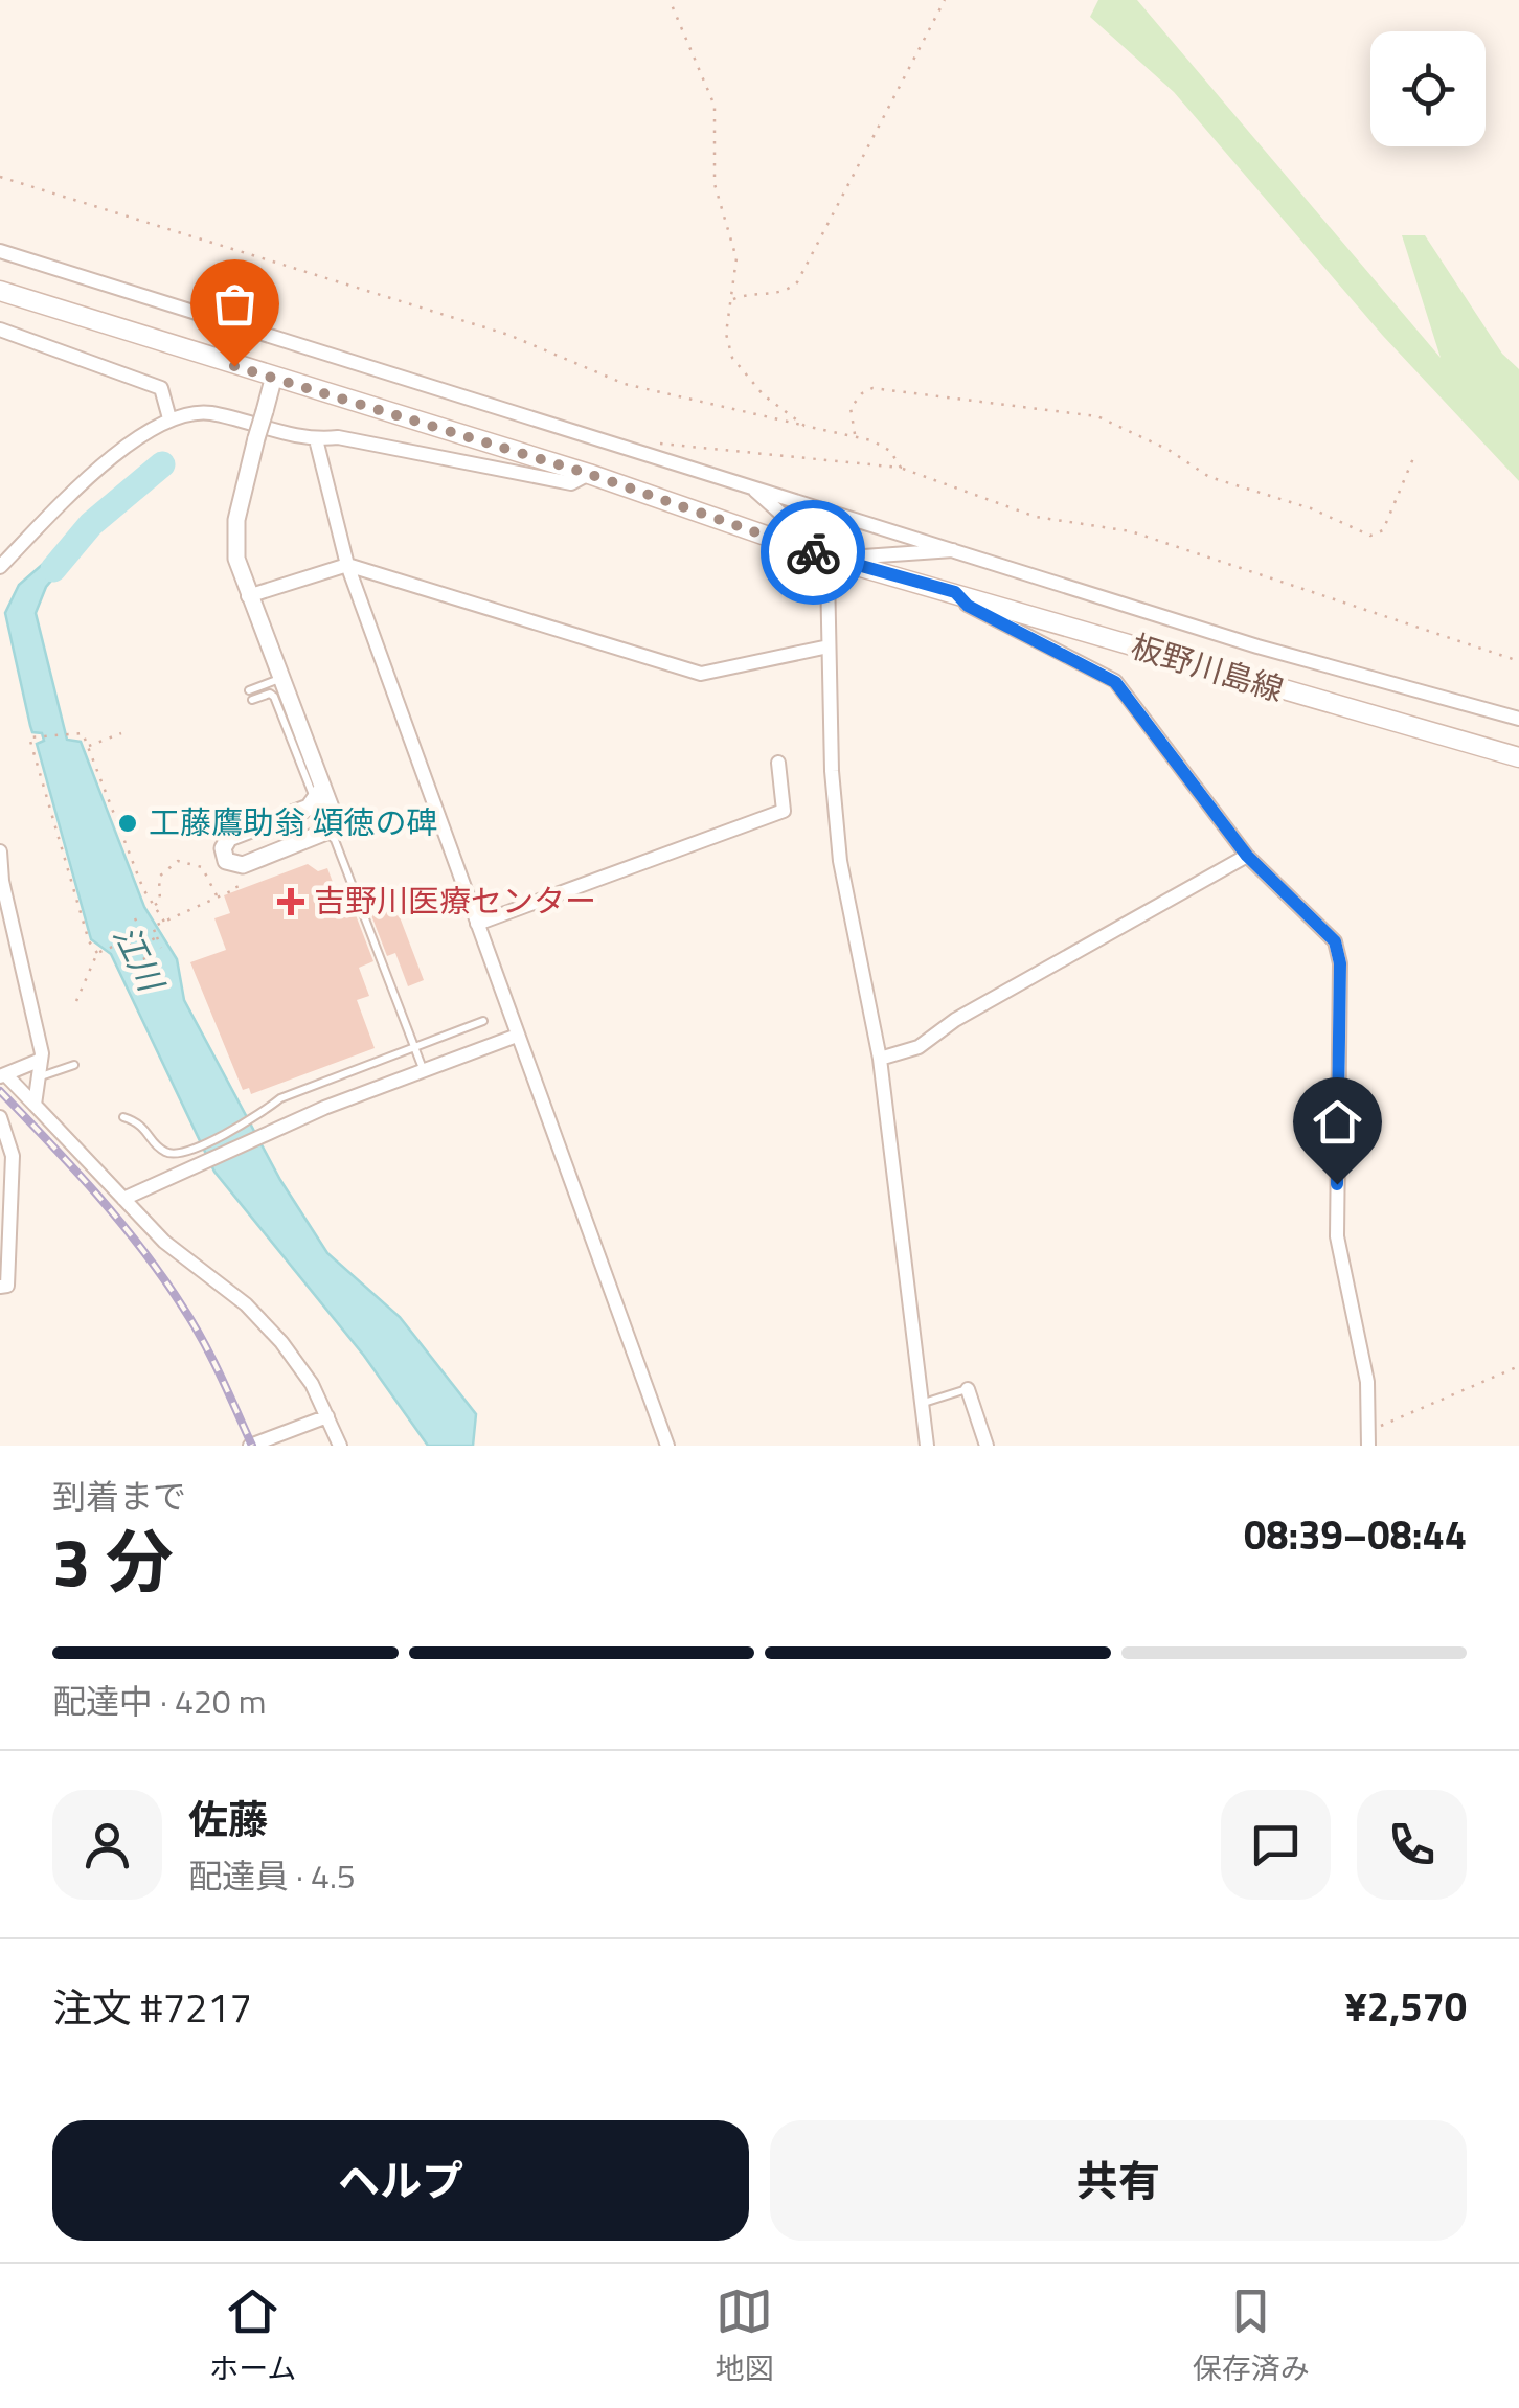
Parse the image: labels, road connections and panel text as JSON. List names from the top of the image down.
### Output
{
  "streets": {
    "main road": ["板野川島線"]
  },
  "water": ["江川"],
  "places": {
    "other": ["工藤鷹助翁 頌徳の碑"],
    "health": ["吉野川医療センター"]
  },
  "page": {
    "heading": ["3 分", "到着まで", "08:39–08:44"],
    "panel": [
      "佐藤",
      "配達員 · 4.5",
      "注文 #7217",
      "¥2,570"
    ],
    "bar": "配達中 · 420 m",
    "buttons": ["ヘルプ", "共有"],
    "tabs": ["ホーム", "地図", "保存済み"]
  }
}
